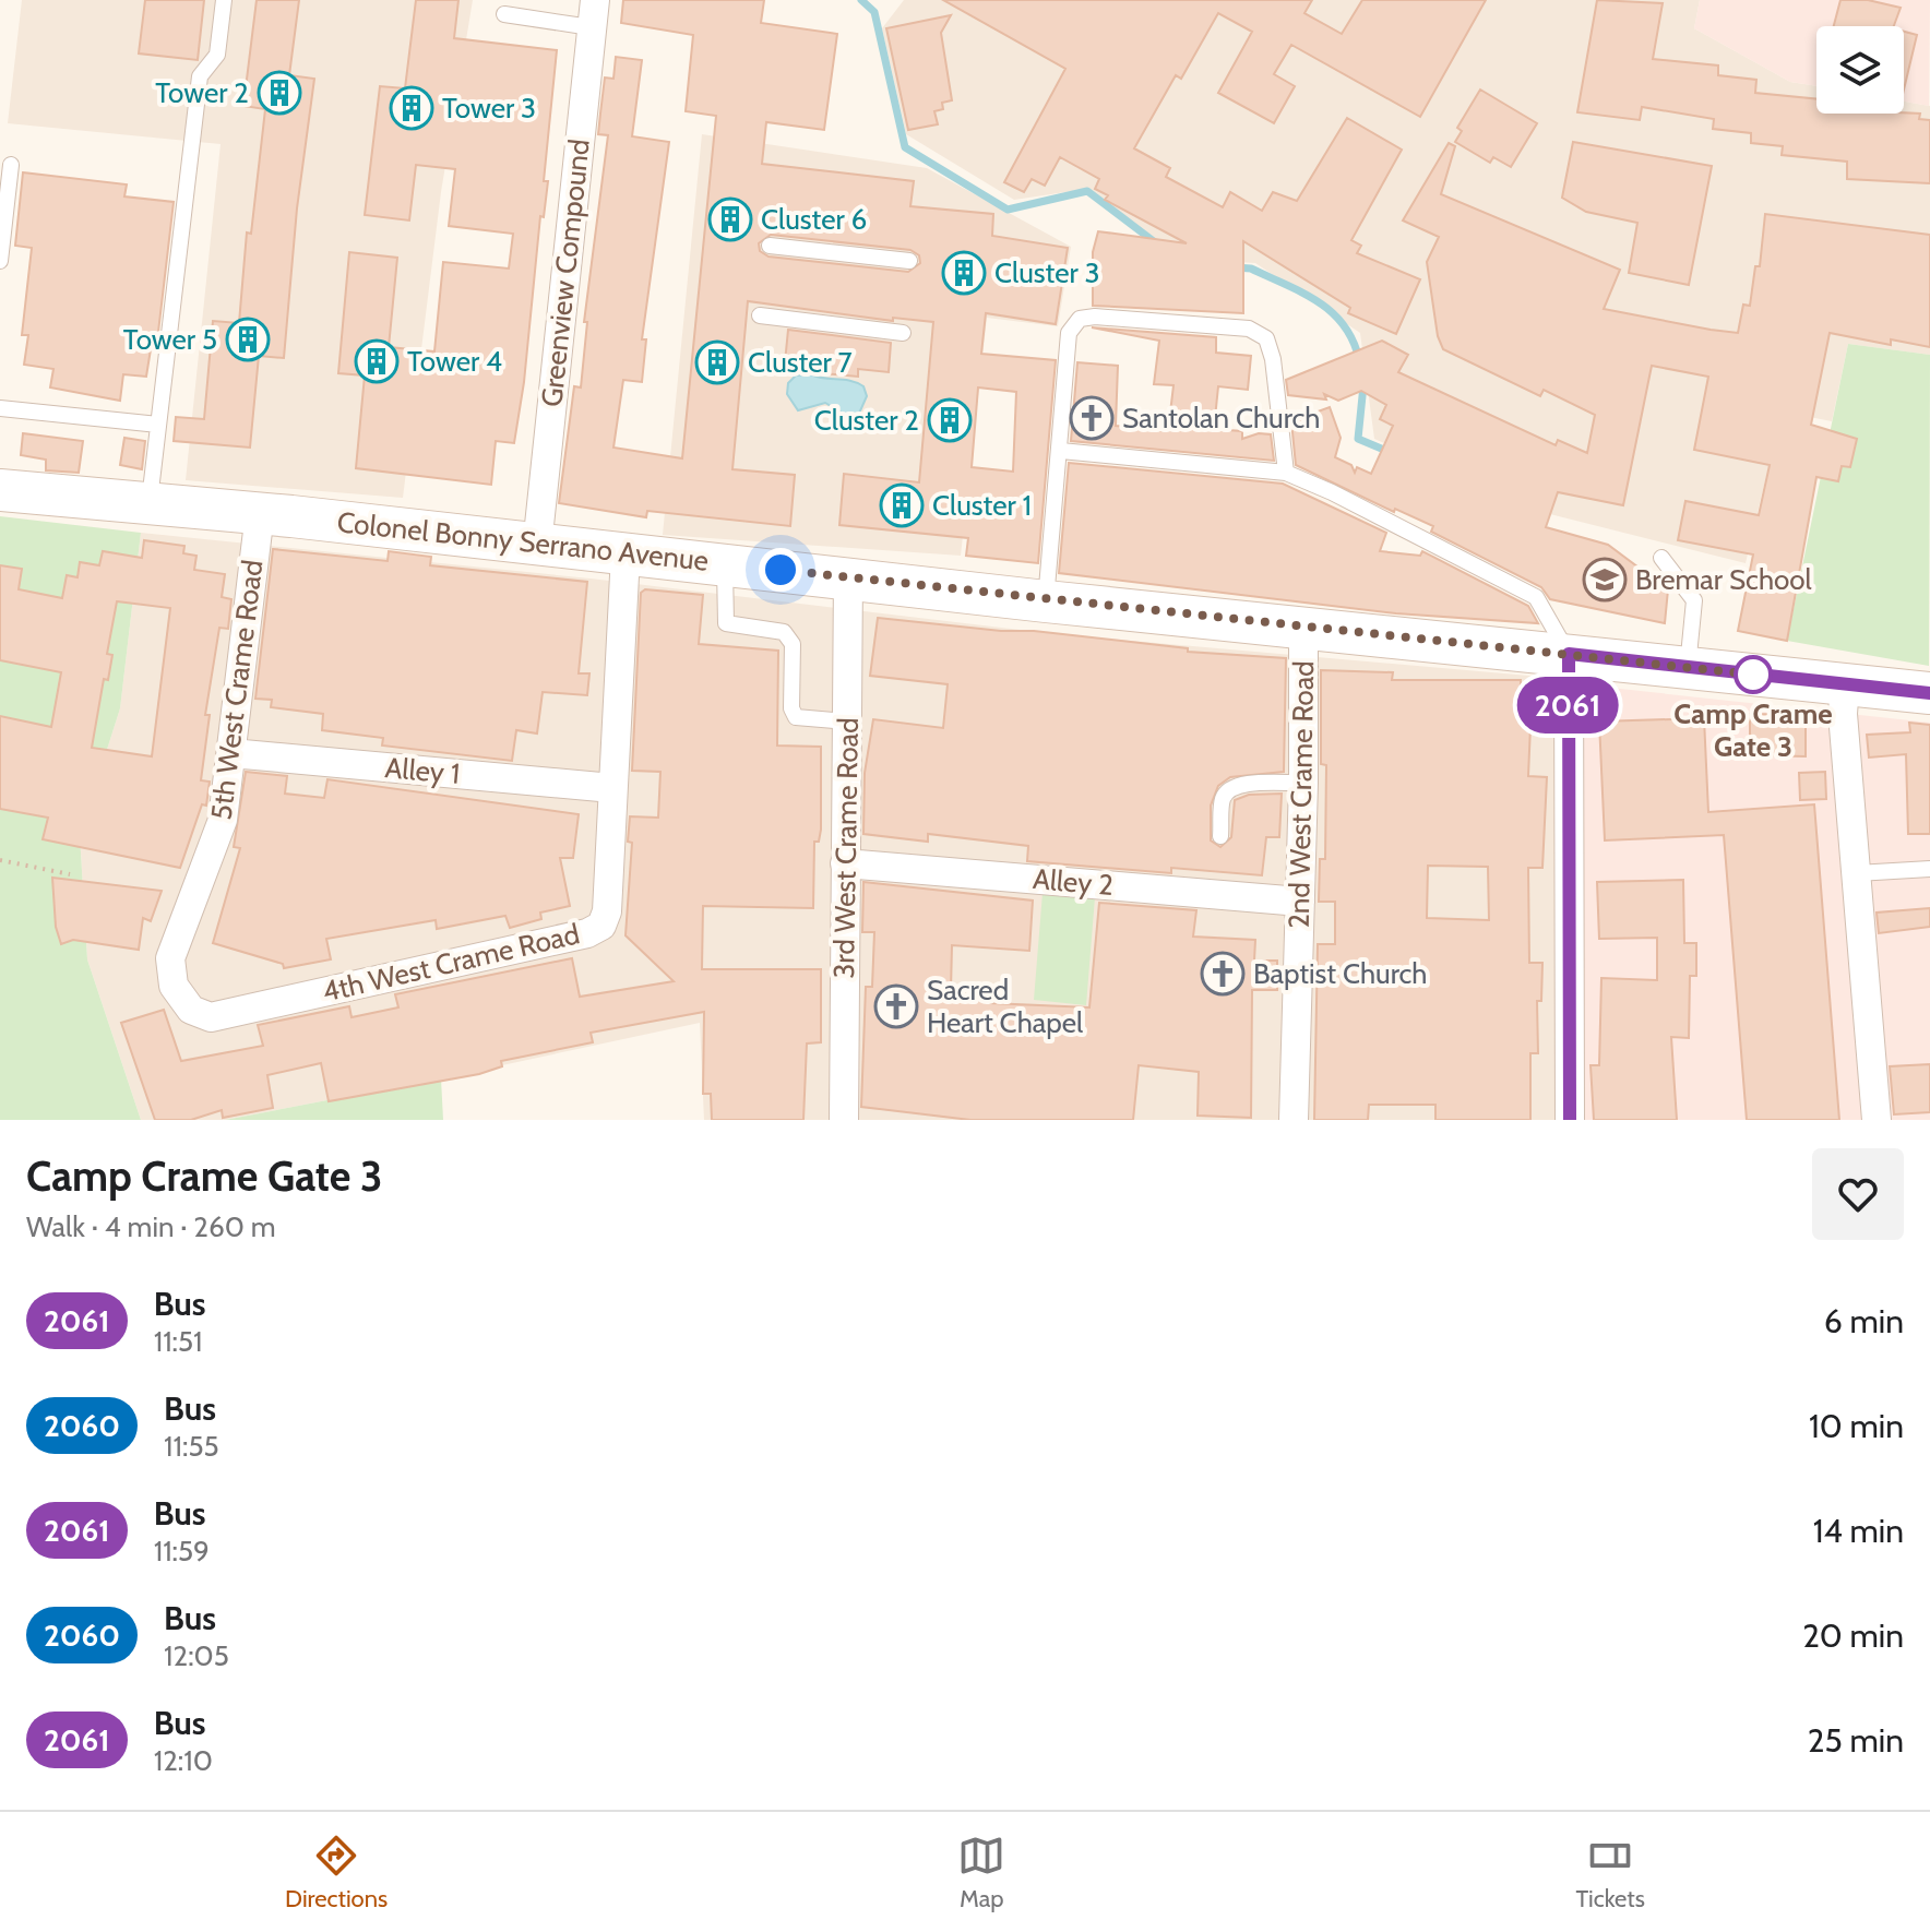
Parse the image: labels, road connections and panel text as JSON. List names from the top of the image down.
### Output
{
  "streets": {
    "main road": ["Colonel Bonny Serrano Avenue"],
    "street": [
      "Greenview Compound",
      "5th West Crame Road",
      "Alley 1",
      "2nd West Crame Road",
      "3rd West Crame Road",
      "Alley 2",
      "4th West Crame Road"
    ]
  },
  "crossings": [
    ["Greenview Compound", "Colonel Bonny Serrano Avenue"],
    ["Colonel Bonny Serrano Avenue", "5th West Crame Road"],
    ["Colonel Bonny Serrano Avenue", "2nd West Crame Road"],
    ["Colonel Bonny Serrano Avenue", "3rd West Crame Road"],
    ["Colonel Bonny Serrano Avenue", "4th West Crame Road"],
    ["5th West Crame Road", "Alley 1"],
    ["5th West Crame Road", "4th West Crame Road"],
    ["Alley 1", "4th West Crame Road"],
    ["2nd West Crame Road", "Alley 2"],
    ["3rd West Crame Road", "Alley 2"]
  ],
  "places": {
    "building": [
      "Tower 2",
      "Tower 3",
      "Cluster 6",
      "Cluster 3",
      "Tower 5",
      "Tower 4",
      "Cluster 7",
      "Cluster 2",
      "Cluster 1"
    ],
    "church": ["Santolan Church", "Baptist Church", "Sacred Heart Chapel"],
    "school or university": ["Bremar School"],
    "other": ["Camp Crame Gate 3"]
  },
  "lines": ["bus line 2061"],
  "page": {
    "on_map": "2061",
    "heading": ["Camp Crame Gate 3", "Walk · 4 min · 260 m"],
    "list": [
      {
        "mark": "2061",
        "name": "Bus",
        "note": "11:51",
        "value": "6 min"
      },
      {
        "mark": "2060",
        "name": "Bus",
        "note": "11:55",
        "value": "10 min"
      },
      {
        "mark": "2061",
        "name": "Bus",
        "note": "11:59",
        "value": "14 min"
      },
      {
        "mark": "2060",
        "name": "Bus",
        "note": "12:05",
        "value": "20 min"
      },
      {
        "mark": "2061",
        "name": "Bus",
        "note": "12:10",
        "value": "25 min"
      }
    ],
    "tabs": ["Directions", "Map", "Tickets"]
  }
}
